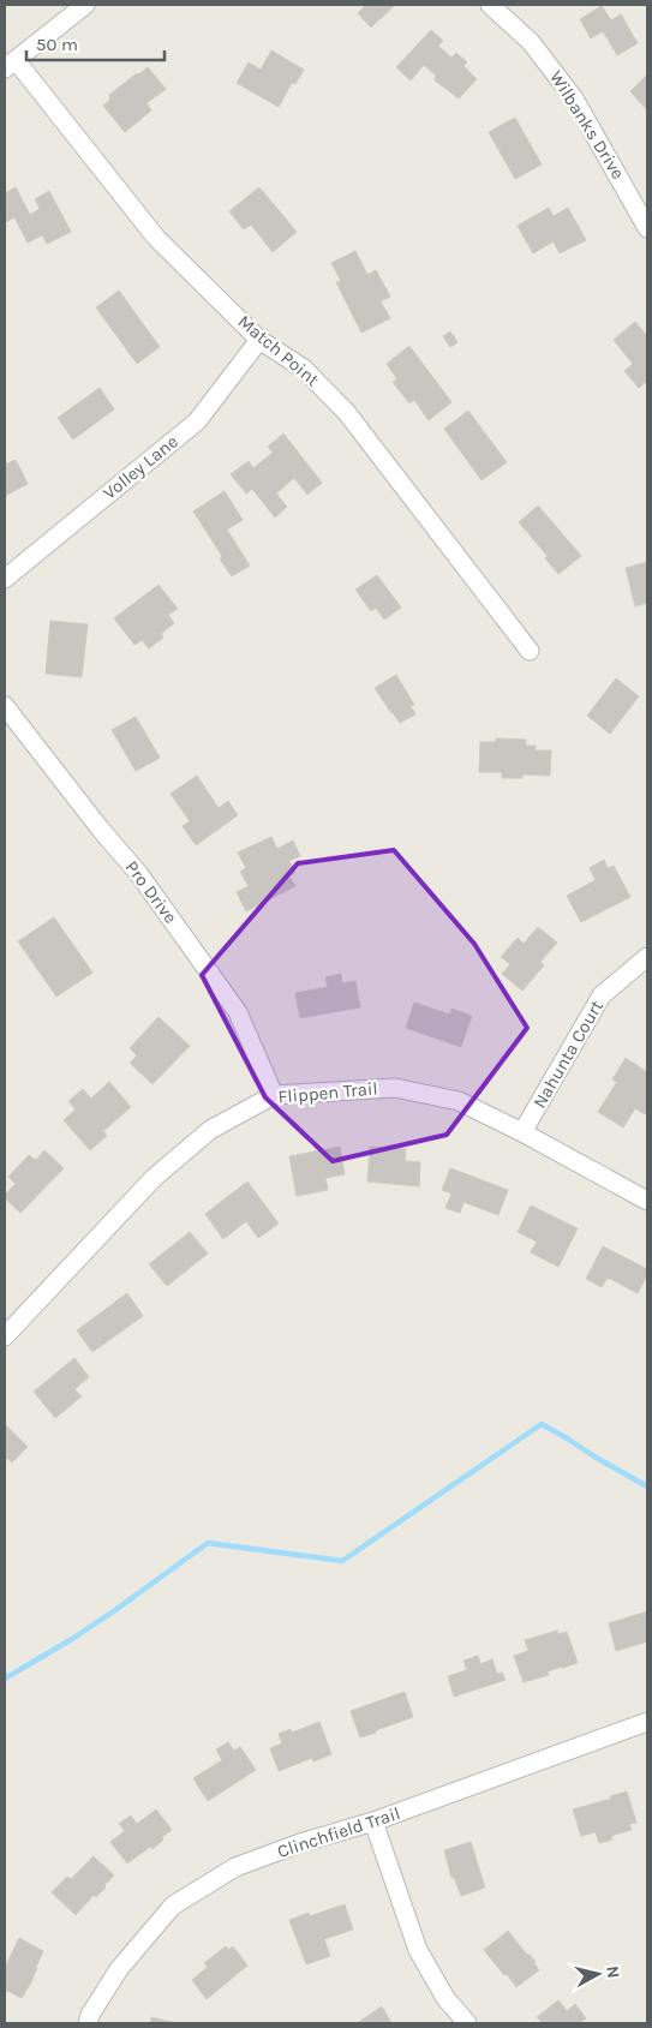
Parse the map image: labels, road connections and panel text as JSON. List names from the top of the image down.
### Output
{
  "streets": {
    "street": [
      "Wilbanks Drive",
      "Match Point",
      "Volley Lane",
      "Pro Drive",
      "Nahunta Court",
      "Flippen Trail",
      "Clinchfield Trail"
    ]
  },
  "crossings": [
    ["Match Point", "Volley Lane"],
    ["Pro Drive", "Flippen Trail"],
    ["Nahunta Court", "Flippen Trail"]
  ],
  "scale_bar": "50 m",
  "north": "right"
}
